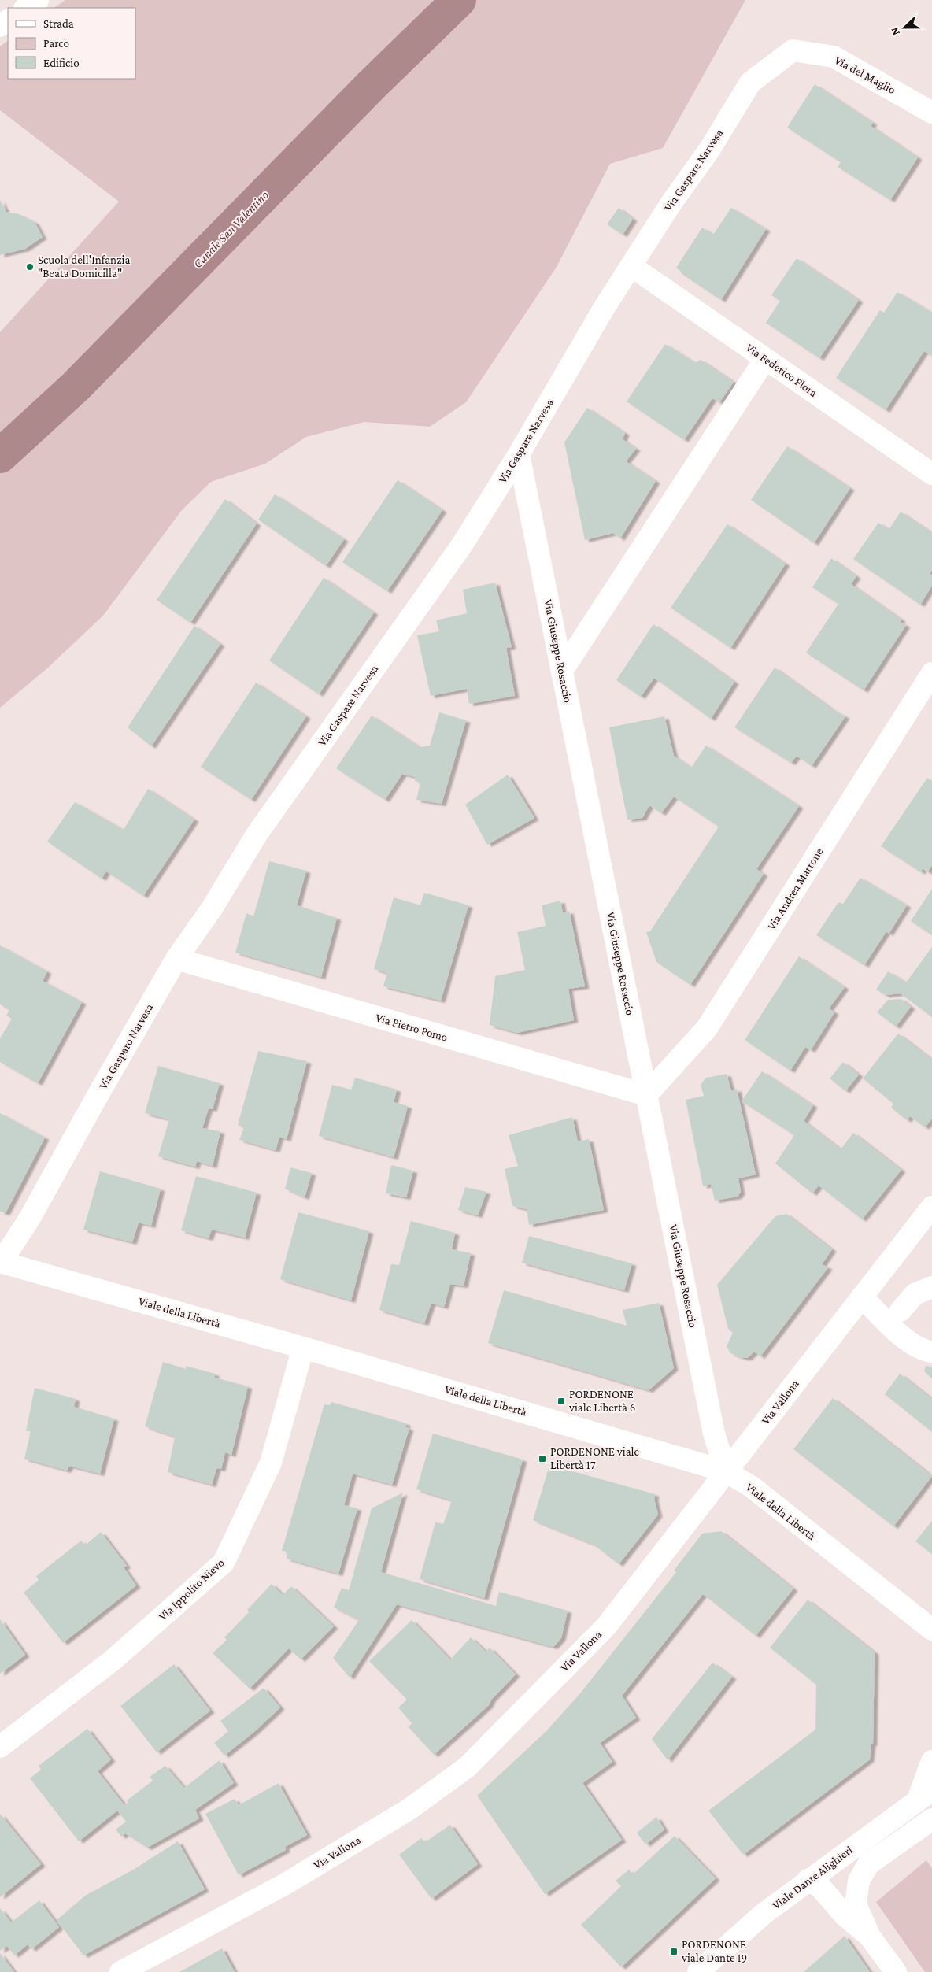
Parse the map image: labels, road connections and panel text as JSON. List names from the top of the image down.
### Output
{
  "streets": {
    "street": [
      "Via del Maglio",
      "Via Gaspare Narvesa",
      "Via Federico Flora",
      "Via Giuseppe Rosaccio",
      "Via Andrea Marrone",
      "Via Pietro Pomo",
      "Via Gasparo Narvesa",
      "Viale della Libertà",
      "Via Vallona",
      "Via Ippolito Nievo",
      "Viale Dante Alighieri"
    ]
  },
  "crossings": [
    ["Via del Maglio", "Via Gaspare Narvesa"],
    ["Via Gaspare Narvesa", "Via Federico Flora"],
    ["Via Gaspare Narvesa", "Via Giuseppe Rosaccio"],
    ["Via Gaspare Narvesa", "Via Gasparo Narvesa"],
    ["Via Giuseppe Rosaccio", "Via Andrea Marrone"],
    ["Via Giuseppe Rosaccio", "Via Pietro Pomo"],
    ["Via Giuseppe Rosaccio", "Viale della Libertà"],
    ["Via Giuseppe Rosaccio", "Via Vallona"],
    ["Via Andrea Marrone", "Via Pietro Pomo"],
    ["Via Pietro Pomo", "Via Gasparo Narvesa"],
    ["Via Gasparo Narvesa", "Viale della Libertà"],
    ["Viale della Libertà", "Via Vallona"],
    ["Viale della Libertà", "Via Ippolito Nievo"]
  ],
  "water": ["Canale San Valentino"],
  "places": {
    "other": ["Scuola dell'Infanzia \"Beata Domicilla\""],
    "transit": ["PORDENONE viale Libertà 6", "PORDENONE viale Libertà 17", "PORDENONE viale Dante 19"]
  },
  "legend": ["Strada", "Parco", "Edificio"],
  "north": "left"
}
